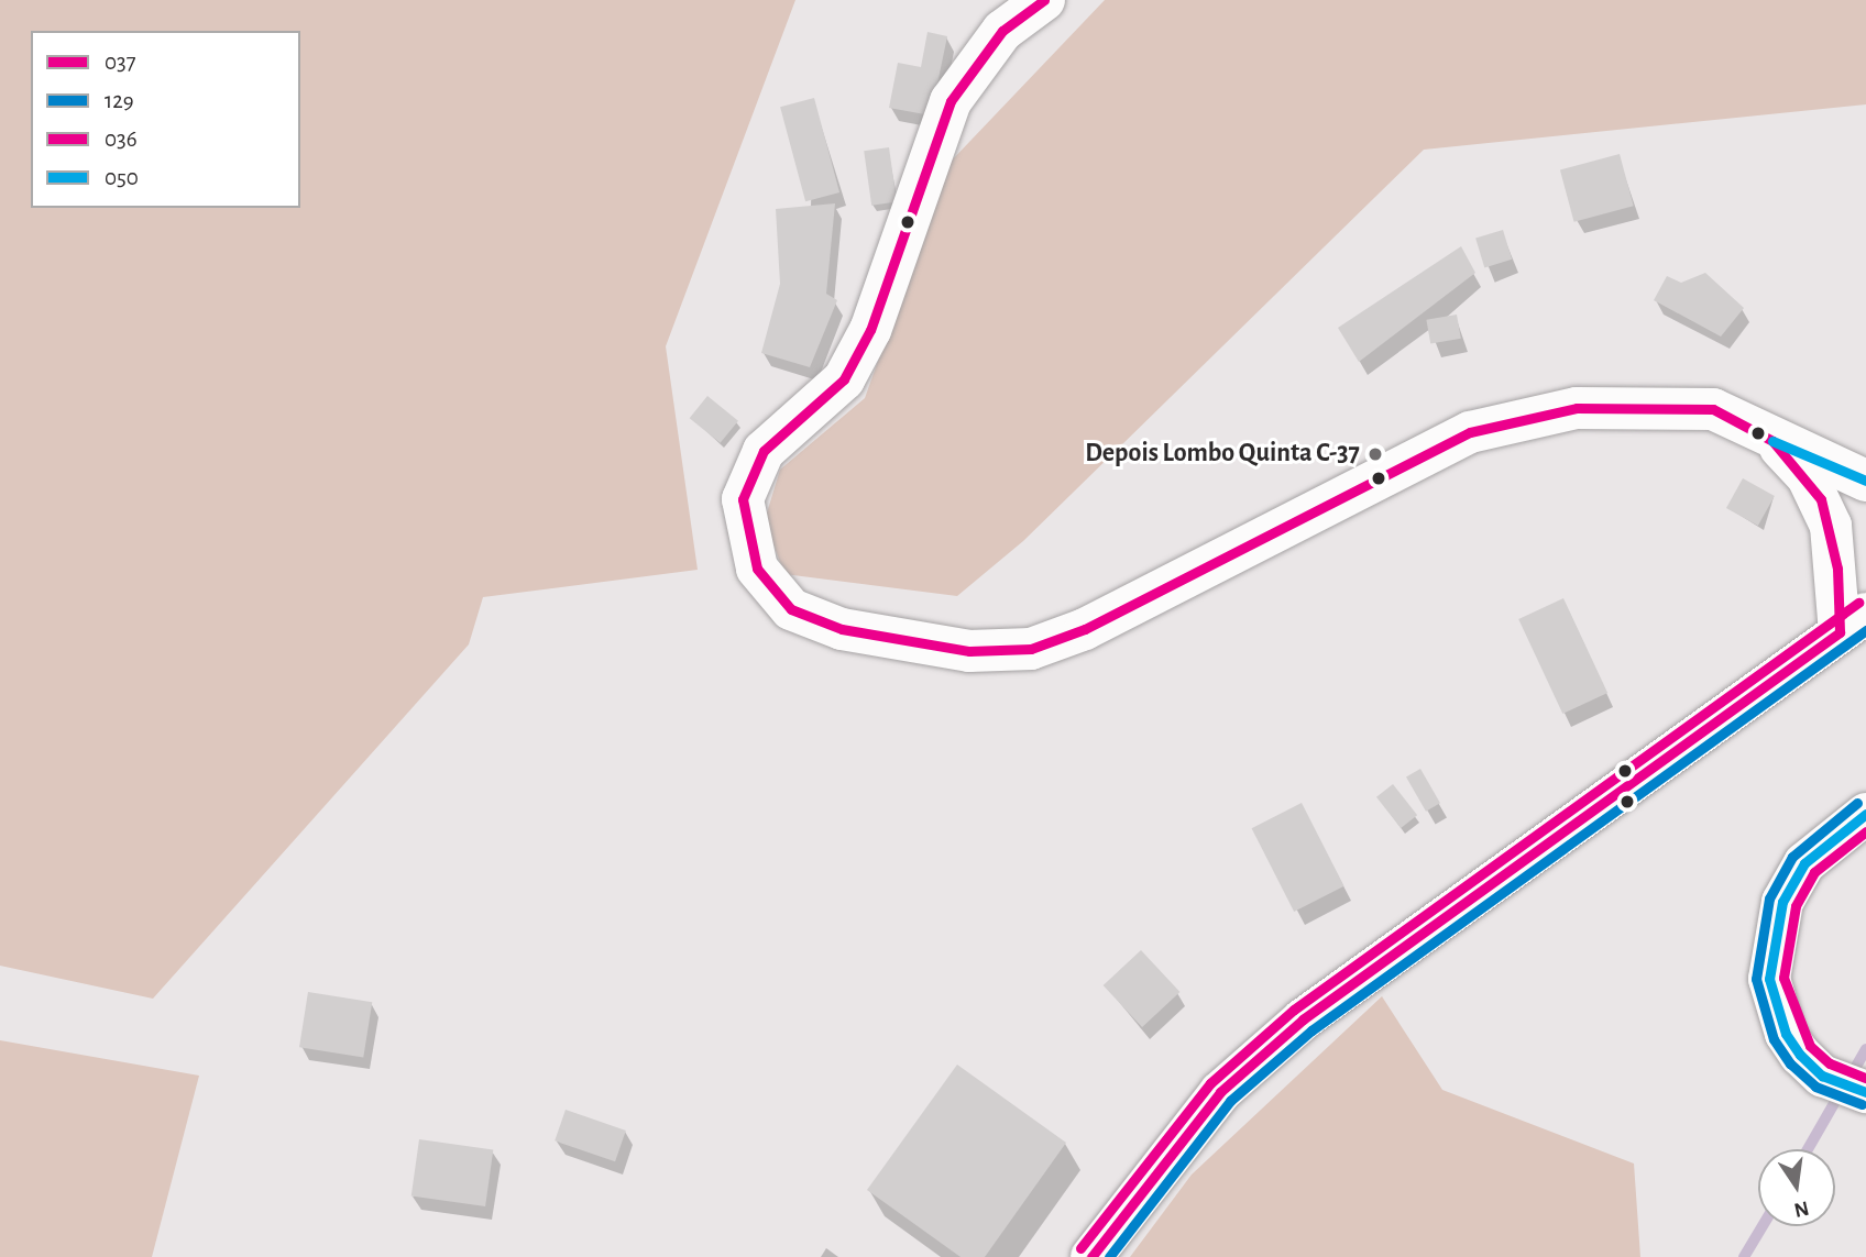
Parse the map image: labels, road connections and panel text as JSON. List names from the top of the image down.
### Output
{
  "places": ["Depois Lombo Quinta C-37"],
  "lines": [
    "transit line 037",
    "transit line 050",
    "transit line 036",
    "transit line 129"
  ],
  "legend": [
    "037",
    "129",
    "036",
    "050"
  ],
  "north": "bottom"
}
